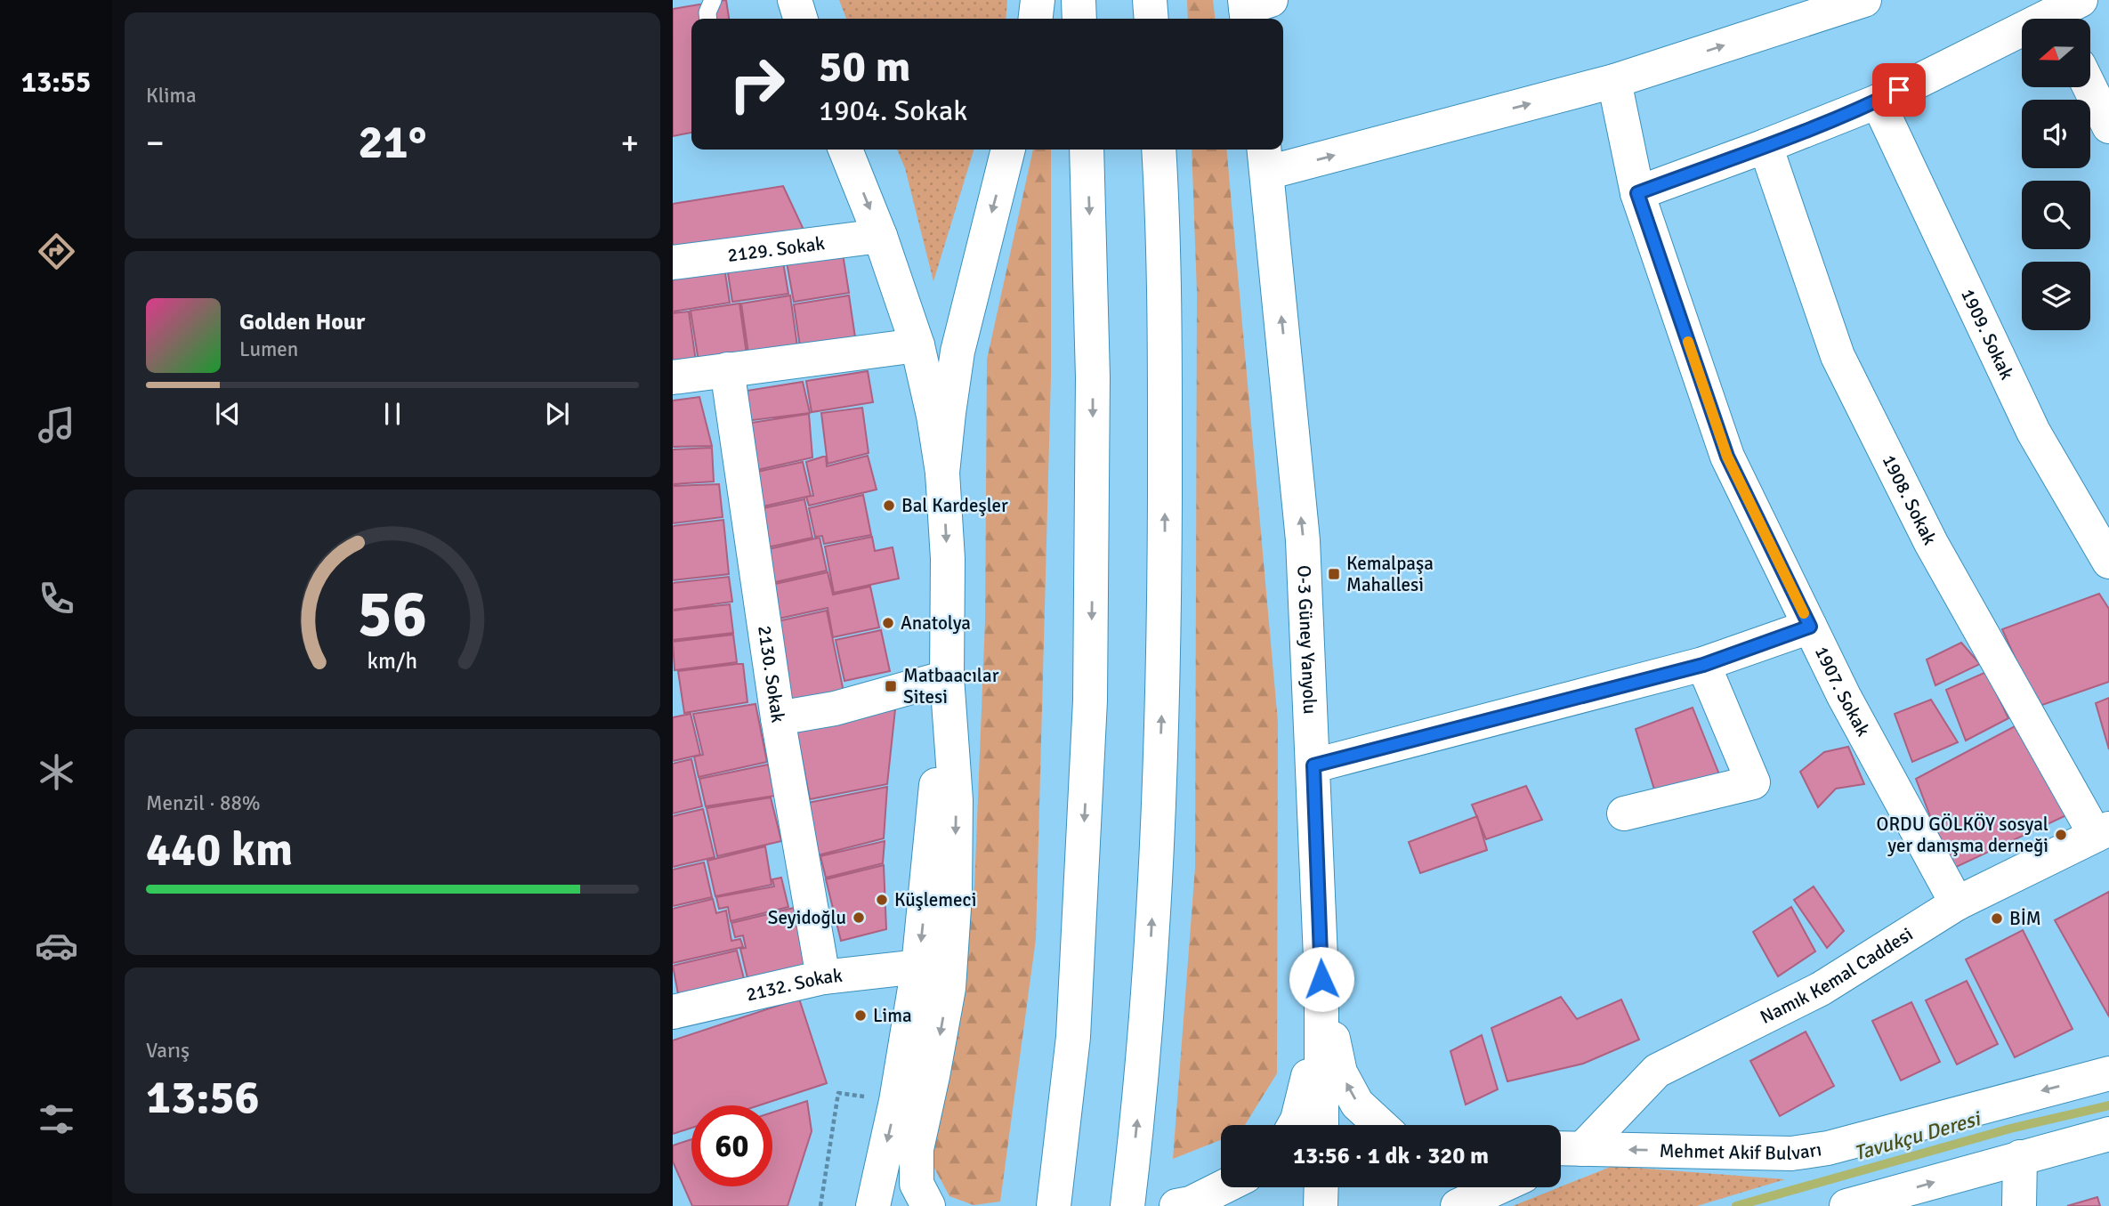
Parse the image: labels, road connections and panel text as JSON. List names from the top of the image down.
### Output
{
  "streets": {
    "main road": [
      "2129. Sokak",
      "1909. Sokak",
      "1908. Sokak",
      "O-3 Güney Yanyolu",
      "2130. Sokak",
      "1907. Sokak",
      "Namık Kemal Caddesi",
      "2132. Sokak",
      "Mehmet Akif Bulvarı"
    ]
  },
  "crossings": [
    ["1908. Sokak", "Namık Kemal Caddesi"],
    ["2130. Sokak", "2132. Sokak"],
    ["1907. Sokak", "Namık Kemal Caddesi"],
    ["Namık Kemal Caddesi", "Mehmet Akif Bulvarı"]
  ],
  "water": ["Tavukçu Deresi"],
  "places": {
    "other": [
      "Bal Kardeşler",
      "Anatolya",
      "ORDU GÖLKÖY sosyal yer danışma derneği",
      "Küşlemeci",
      "Seyidoğlu",
      "BİM",
      "Lima"
    ],
    "transit": ["Kemalpaşa Mahallesi", "Matbaacılar Sitesi"]
  },
  "north": "left",
  "page": {
    "tabs": "13:55",
    "tile": [
      "Klima",
      ["Menzil · 88%", "440 km"],
      ["Varış", "13:56"]
    ],
    "turn": ["50 m", "1904. Sokak"],
    "heat": ["−", "21°", "+"],
    "song": ["Golden Hour", "Lumen"],
    "limit": "60",
    "trip": "13:56 · 1 dk · 320 m",
    "gauge": ["56", "km/h"]
  }
}
